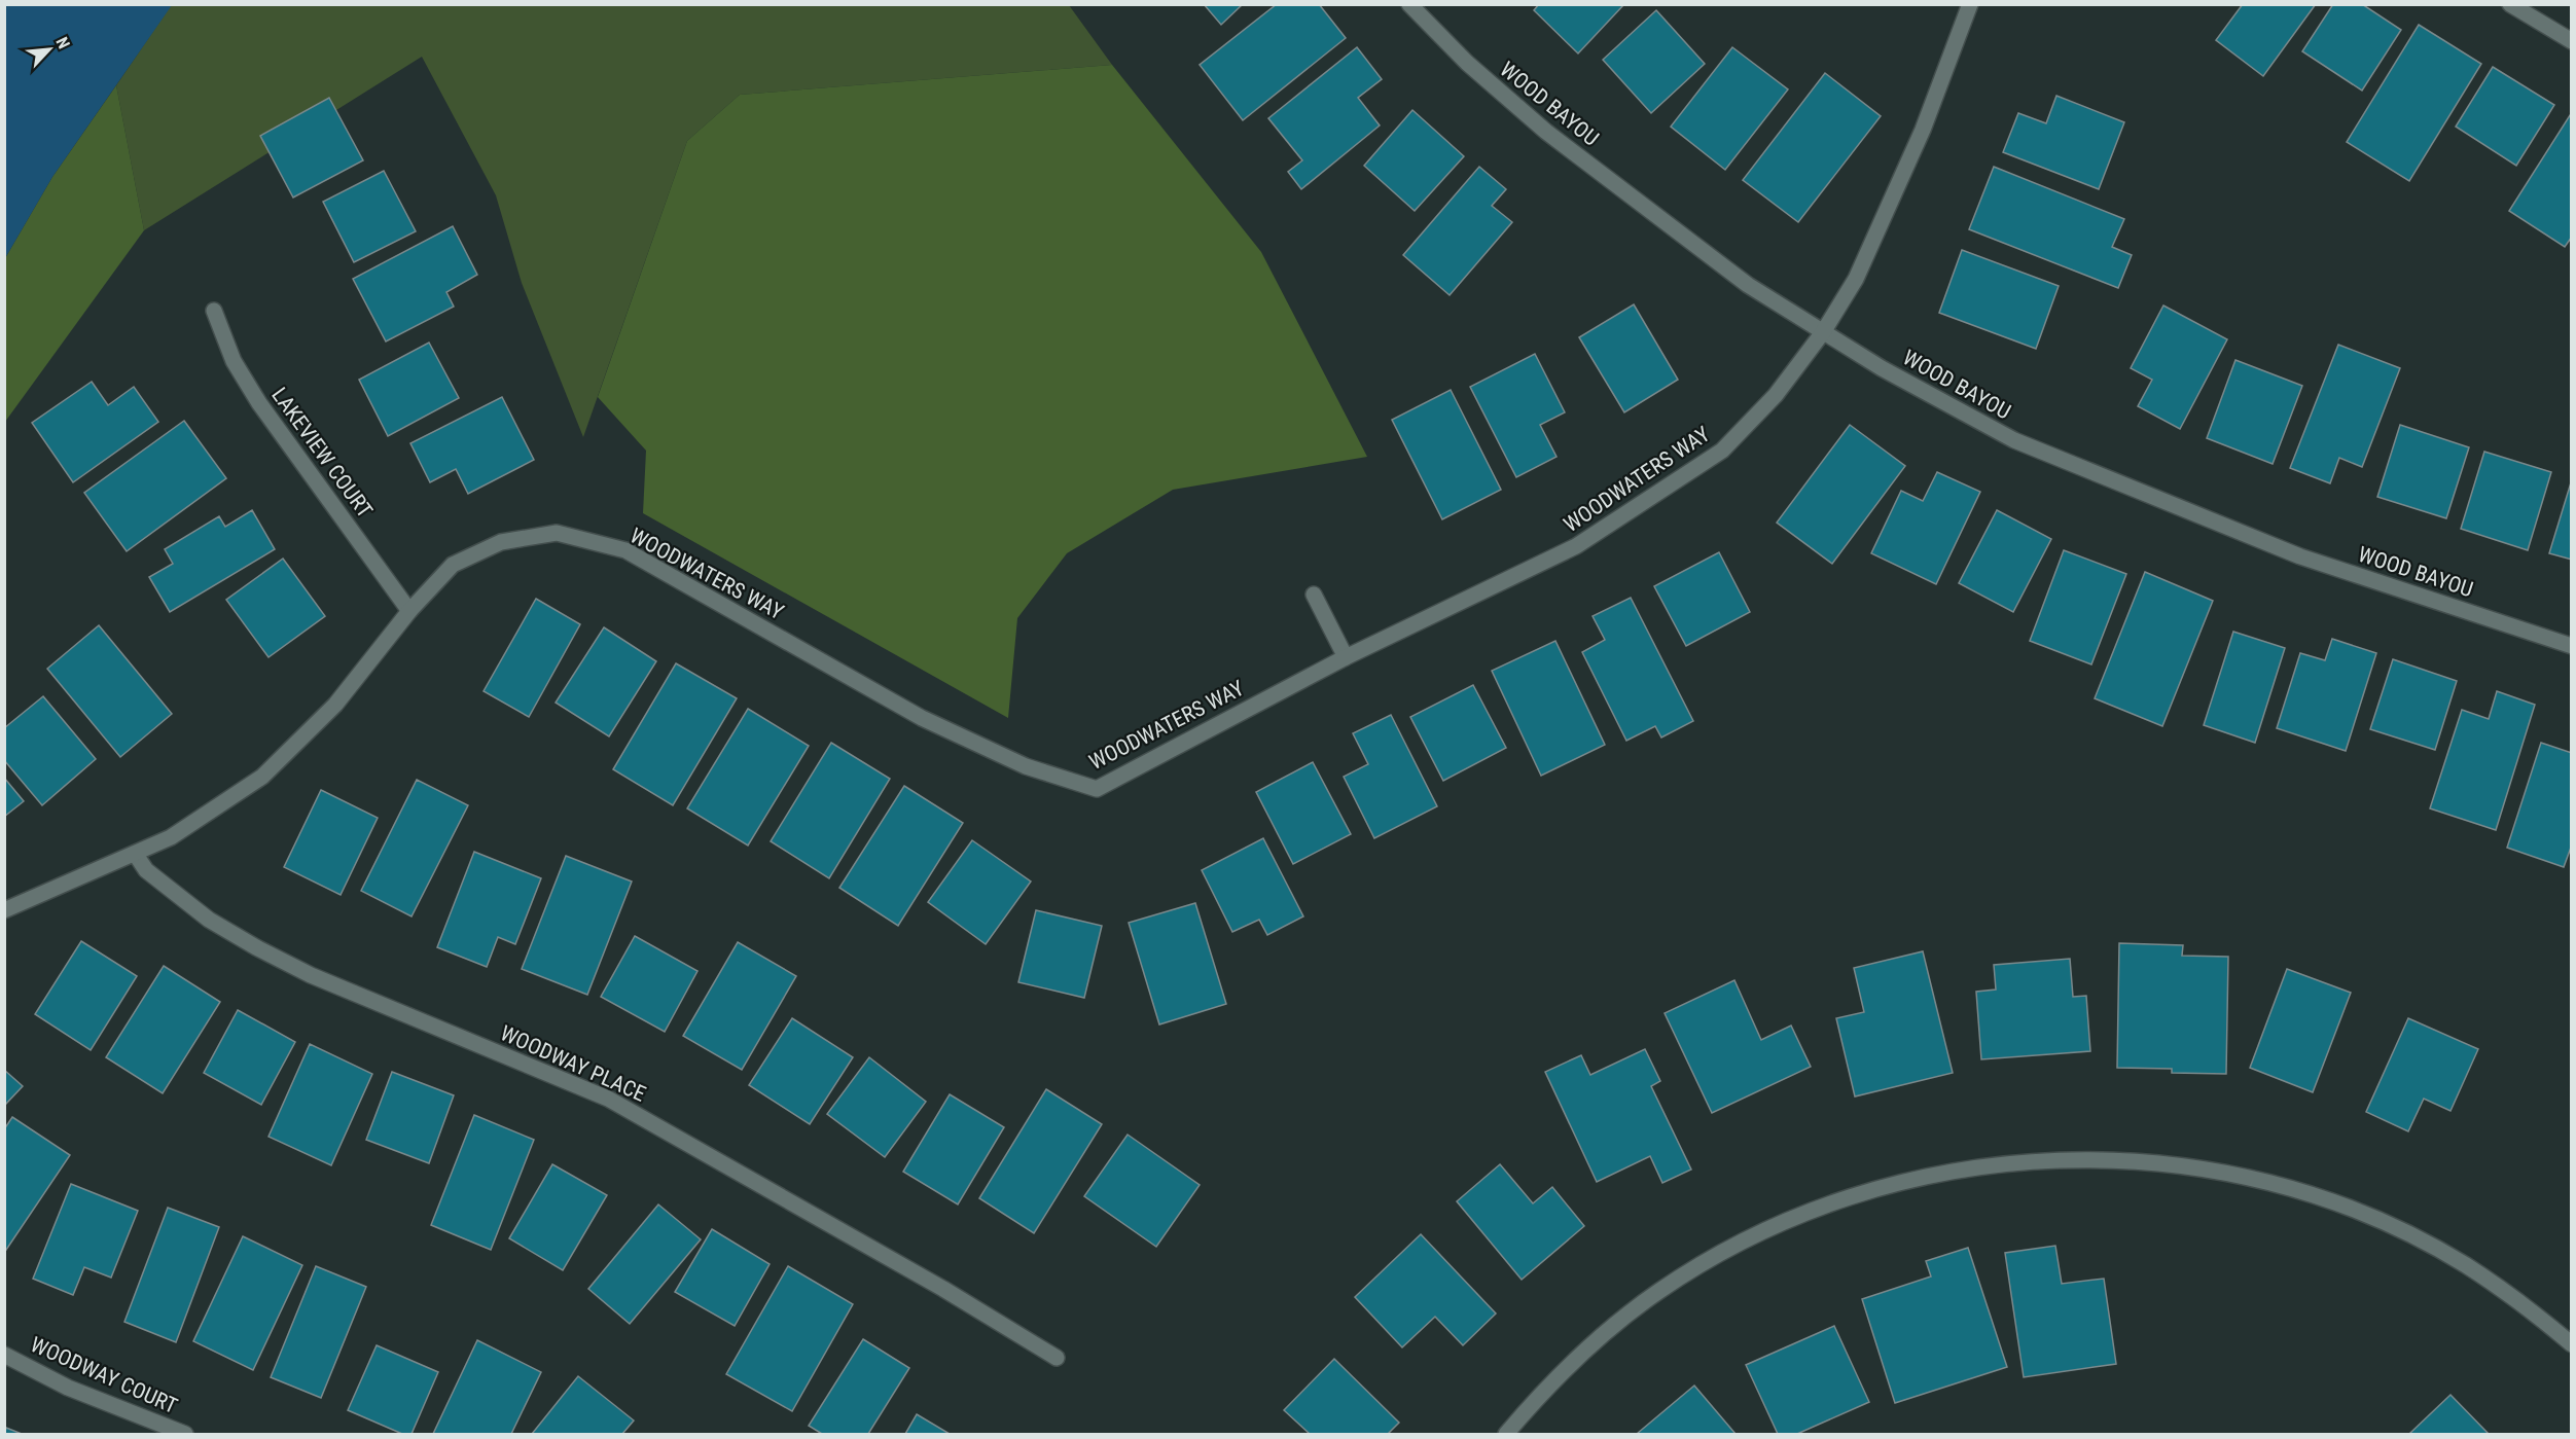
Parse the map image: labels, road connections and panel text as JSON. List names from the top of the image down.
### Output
{
  "streets": {
    "street": [
      "WOOD BAYOU",
      "LAKEVIEW COURT",
      "WOODWATERS WAY",
      "WOODWAY PLACE",
      "WOODWAY COURT"
    ]
  },
  "crossings": [
    ["WOOD BAYOU", "WOODWATERS WAY"],
    ["LAKEVIEW COURT", "WOODWATERS WAY"],
    ["WOODWATERS WAY", "WOODWAY PLACE"]
  ],
  "north": "top right"
}
